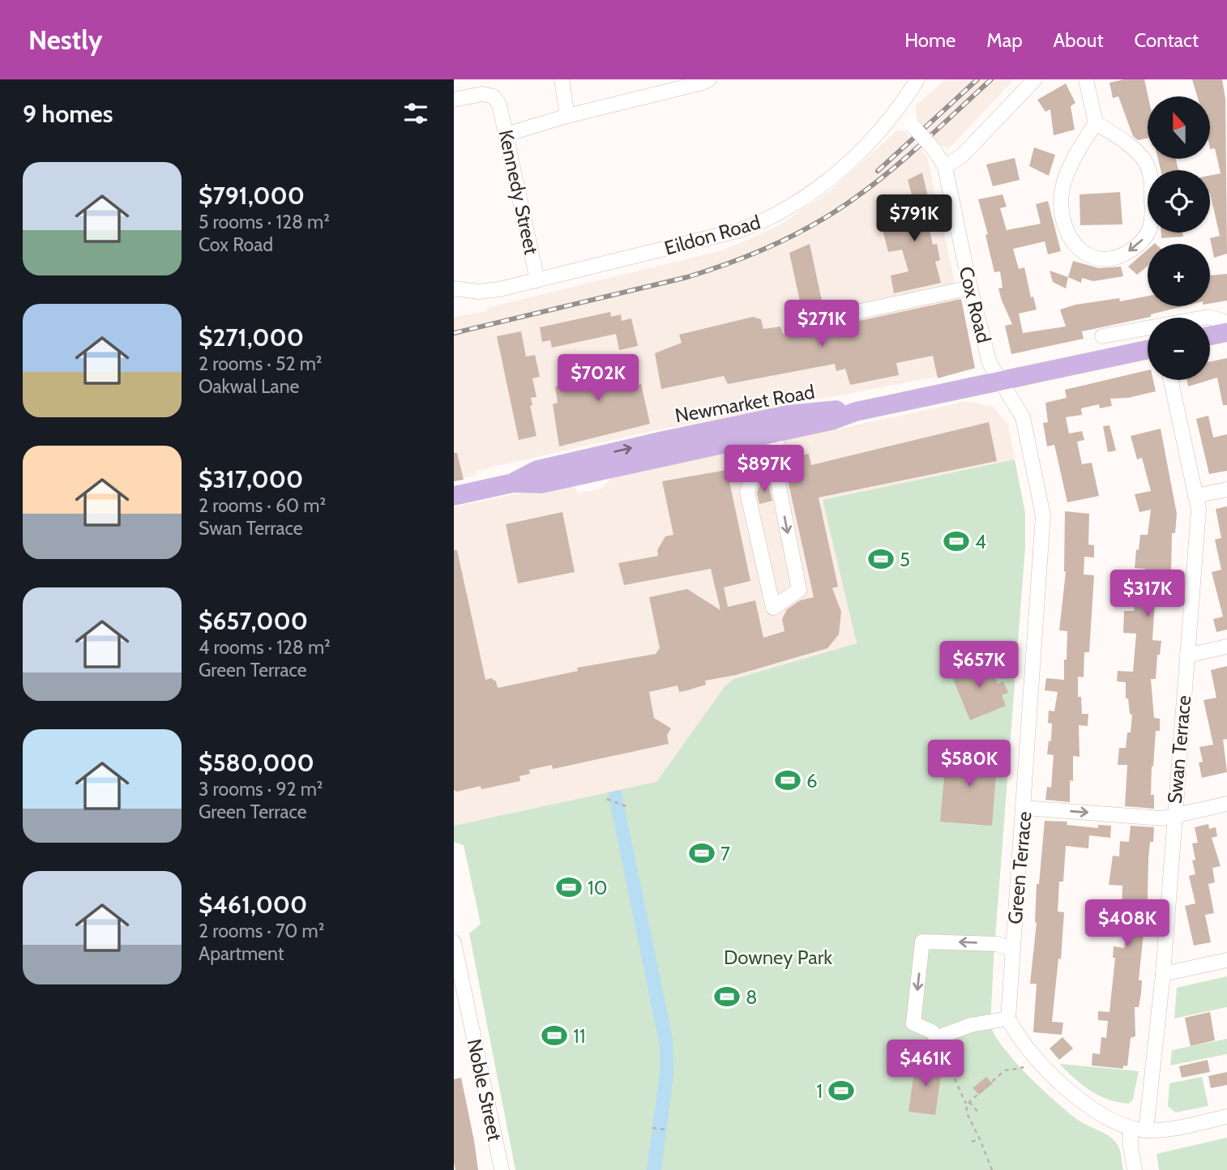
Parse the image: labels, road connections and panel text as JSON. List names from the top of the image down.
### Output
{
  "streets": {
    "main road": ["Newmarket Road"],
    "street": [
      "Kennedy Street",
      "Eildon Road",
      "Cox Road",
      "Swan Terrace",
      "Green Terrace",
      "Noble Street"
    ]
  },
  "crossings": [
    ["Kennedy Street", "Eildon Road"],
    ["Eildon Road", "Cox Road"],
    ["Cox Road", "Newmarket Road"],
    ["Cox Road", "Green Terrace"],
    ["Newmarket Road", "Green Terrace"]
  ],
  "parks": ["Downey Park"],
  "places": {
    "sports": [
      "4",
      "5",
      "6",
      "7",
      "10",
      "8",
      "11",
      "1"
    ]
  },
  "north": "top",
  "page": {
    "header": "Nestly",
    "nav": [
      "Home",
      "Map",
      "About",
      "Contact"
    ],
    "heading": "9 homes",
    "map_buttons": ["+", "−"],
    "list": [
      {
        "name": "$791,000",
        "note": "5 rooms · 128 m² · Cox Road"
      },
      {
        "name": "$271,000",
        "note": "2 rooms · 52 m² · Oakwal Lane"
      },
      {
        "name": "$317,000",
        "note": "2 rooms · 60 m² · Swan Terrace"
      },
      {
        "name": "$657,000",
        "note": "4 rooms · 128 m² · Green Terrace"
      },
      {
        "name": "$580,000",
        "note": "3 rooms · 92 m² · Green Terrace"
      },
      {
        "name": "$461,000",
        "note": "2 rooms · 70 m² · Apartment"
      }
    ],
    "price": [
      "$791K",
      "$271K",
      "$702K",
      "$897K",
      "$317K",
      "$657K",
      "$580K",
      "$408K",
      "$461K"
    ]
  }
}
